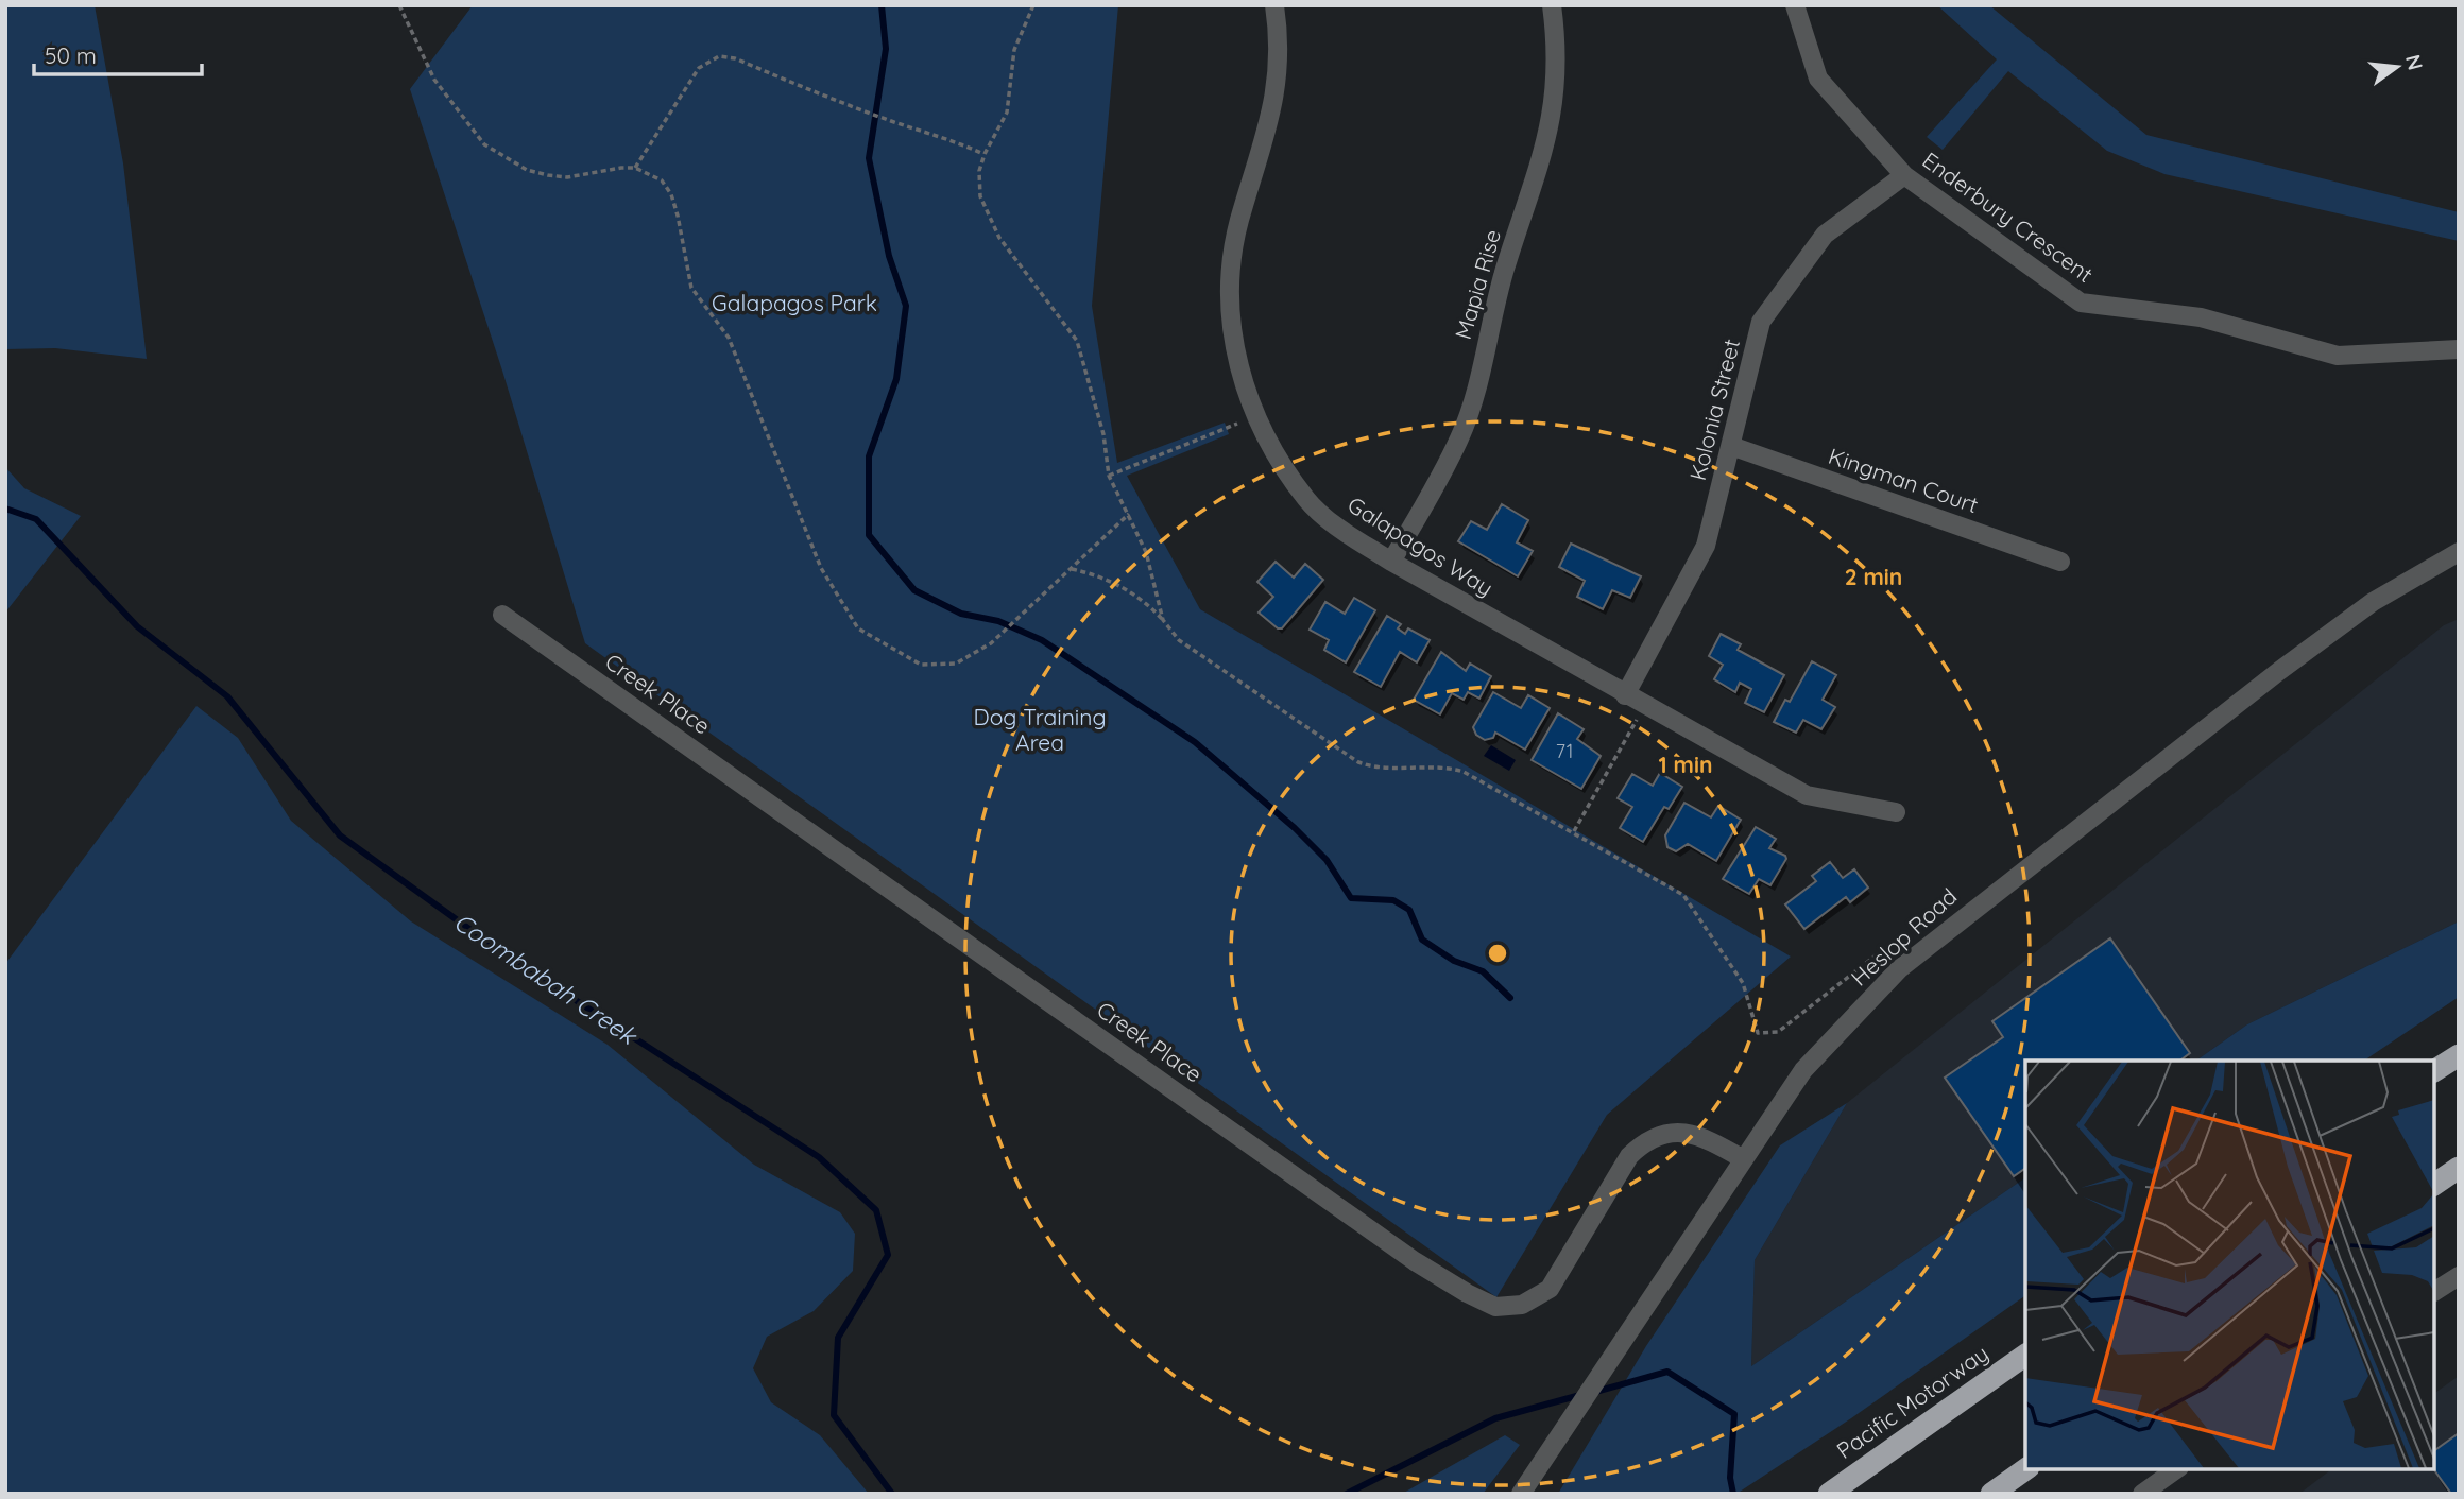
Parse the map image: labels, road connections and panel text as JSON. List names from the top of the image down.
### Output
{
  "streets": {
    "highway": ["Pacific Motorway"],
    "street": [
      "Enderbury Crescent",
      "Mapia Rise",
      "Kolonia Street",
      "Kingman Court",
      "Galapagos Way",
      "Creek Place",
      "Heslop Road"
    ]
  },
  "crossings": [
    ["Enderbury Crescent", "Kolonia Street"],
    ["Mapia Rise", "Galapagos Way"],
    ["Kolonia Street", "Kingman Court"],
    ["Kolonia Street", "Galapagos Way"],
    ["Creek Place", "Heslop Road"]
  ],
  "water": ["Coombabah Creek"],
  "parks": ["Galapagos Park", "Dog Training Area"],
  "house_numbers": ["71"],
  "scale_bar": "50 m",
  "north": "right",
  "rings": ["2 min", "1 min"]
}
